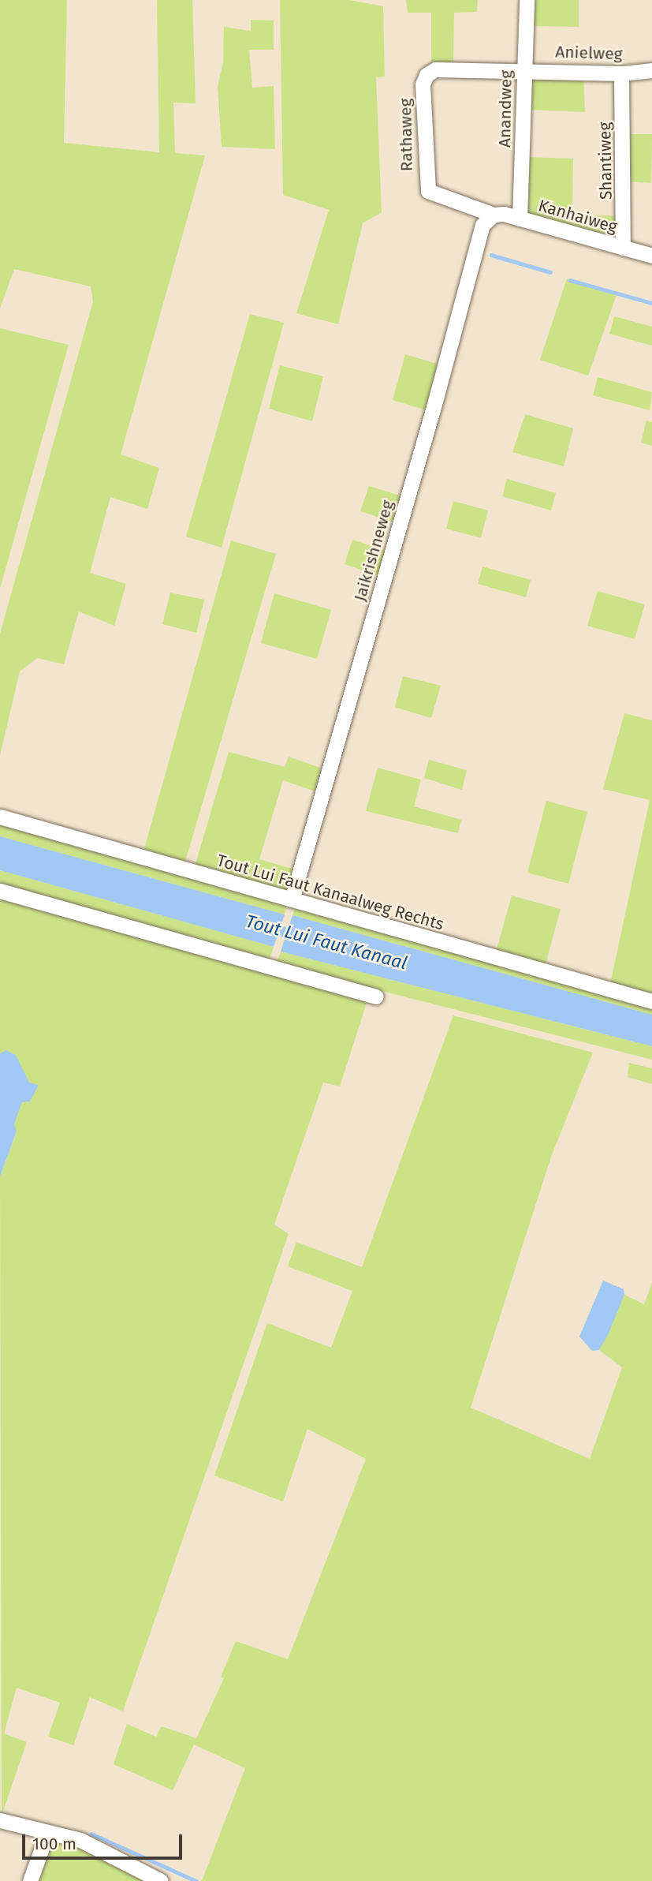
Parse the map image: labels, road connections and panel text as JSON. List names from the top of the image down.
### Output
{
  "streets": {
    "street": [
      "Anielweg",
      "Anandweg",
      "Rathaweg",
      "Shantiweg",
      "Kanhaiweg",
      "Jaikrishneweg",
      "Tout Lui Faut Kanaalweg Rechts"
    ]
  },
  "crossings": [
    ["Anielweg", "Anandweg"],
    ["Anielweg", "Rathaweg"],
    ["Anielweg", "Shantiweg"],
    ["Anandweg", "Rathaweg"],
    ["Anandweg", "Kanhaiweg"],
    ["Rathaweg", "Kanhaiweg"],
    ["Rathaweg", "Jaikrishneweg"],
    ["Shantiweg", "Kanhaiweg"],
    ["Kanhaiweg", "Jaikrishneweg"],
    ["Jaikrishneweg", "Tout Lui Faut Kanaalweg Rechts"]
  ],
  "water": ["Tout Lui Faut Kanaal"],
  "scale_bar": "100 m"
}
